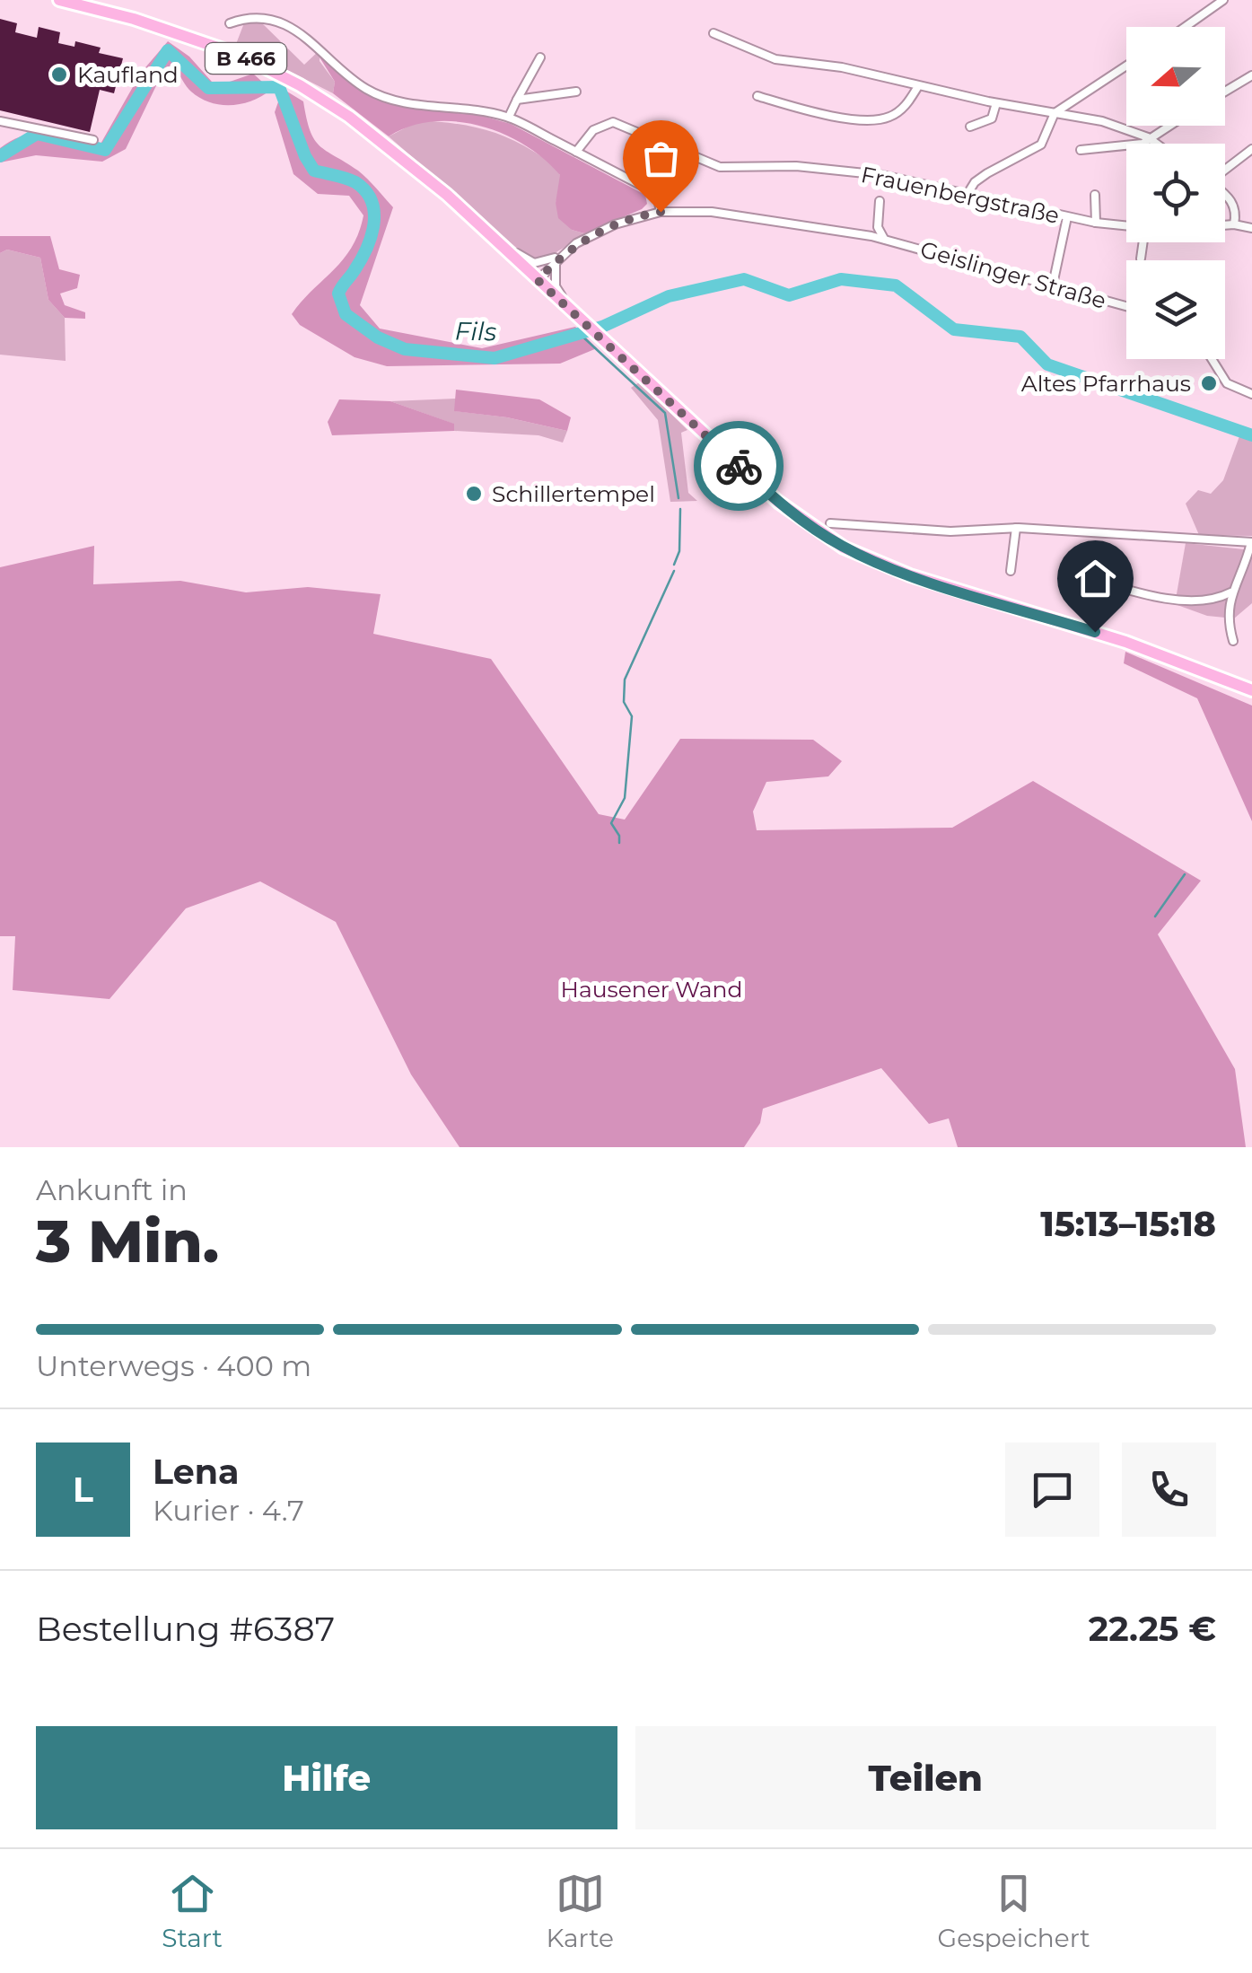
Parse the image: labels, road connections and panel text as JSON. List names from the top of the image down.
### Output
{
  "streets": {
    "main road": ["B 466"],
    "street": ["Frauenbergstraße", "Geislinger Straße"]
  },
  "crossings": [
    ["B 466", "Geislinger Straße"]
  ],
  "water": ["Fils"],
  "parks": ["Hausener Wand"],
  "places": ["Kaufland", "Altes Pfarrhaus", "Schillertempel"],
  "north": "left",
  "page": {
    "heading": ["3 Min.", "Ankunft in", "15:13–15:18"],
    "panel": [
      "Lena",
      "Kurier · 4.7",
      "Bestellung #6387",
      "22.25 €"
    ],
    "bar": "Unterwegs · 400 m",
    "round": "L",
    "buttons": ["Hilfe", "Teilen"],
    "tabs": ["Start", "Karte", "Gespeichert"]
  }
}
